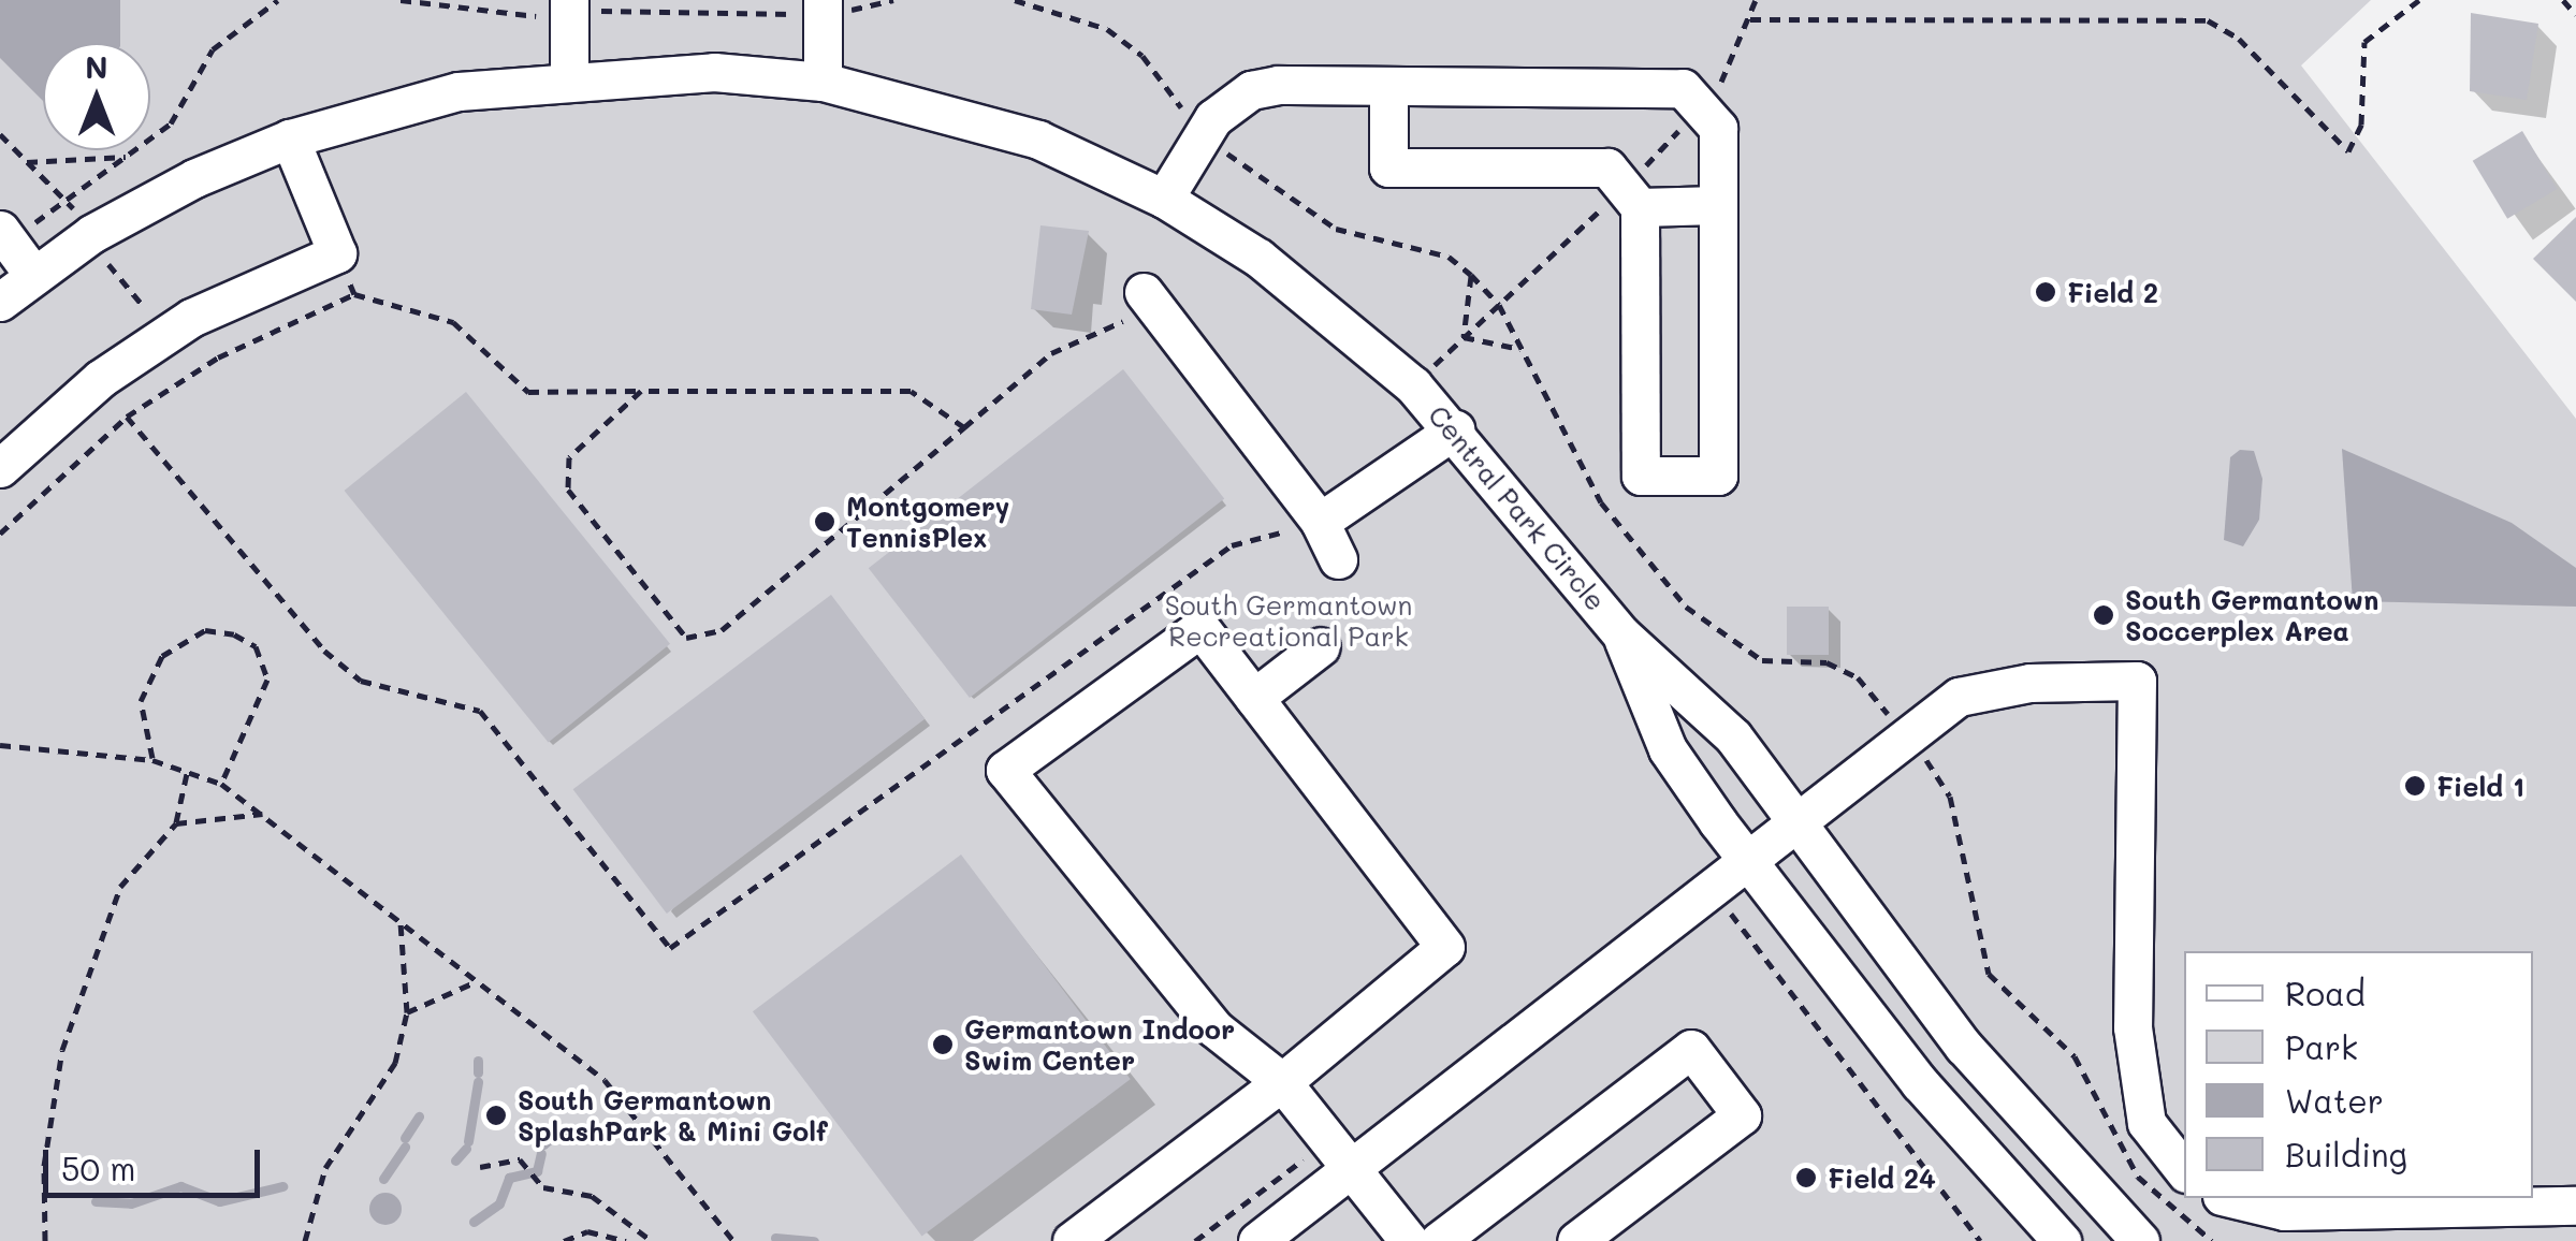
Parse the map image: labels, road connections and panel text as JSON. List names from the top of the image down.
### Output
{
  "streets": {
    "street": ["Central Park Circle"]
  },
  "parks": ["South Germantown Recreational Park"],
  "places": [
    "Field 2",
    "Montgomery TennisPlex",
    "South Germantown Soccerplex Area",
    "Field 1",
    "Germantown Indoor Swim Center",
    "South Germantown SplashPark & Mini Golf",
    "Field 24"
  ],
  "legend": [
    "Road",
    "Park",
    "Water",
    "Building"
  ],
  "scale_bar": "50 m",
  "north": "top"
}
